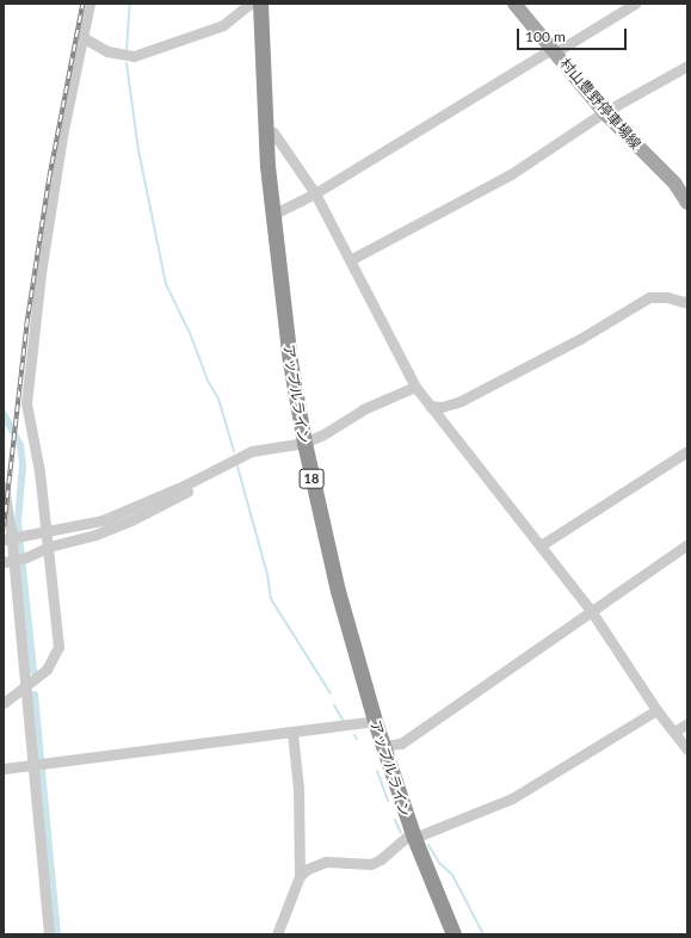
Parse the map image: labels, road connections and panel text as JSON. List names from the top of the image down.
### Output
{
  "streets": {
    "highway": ["アップルライン", "18"],
    "main road": ["村山豊野停車場線"]
  },
  "scale_bar": "100 m"
}
